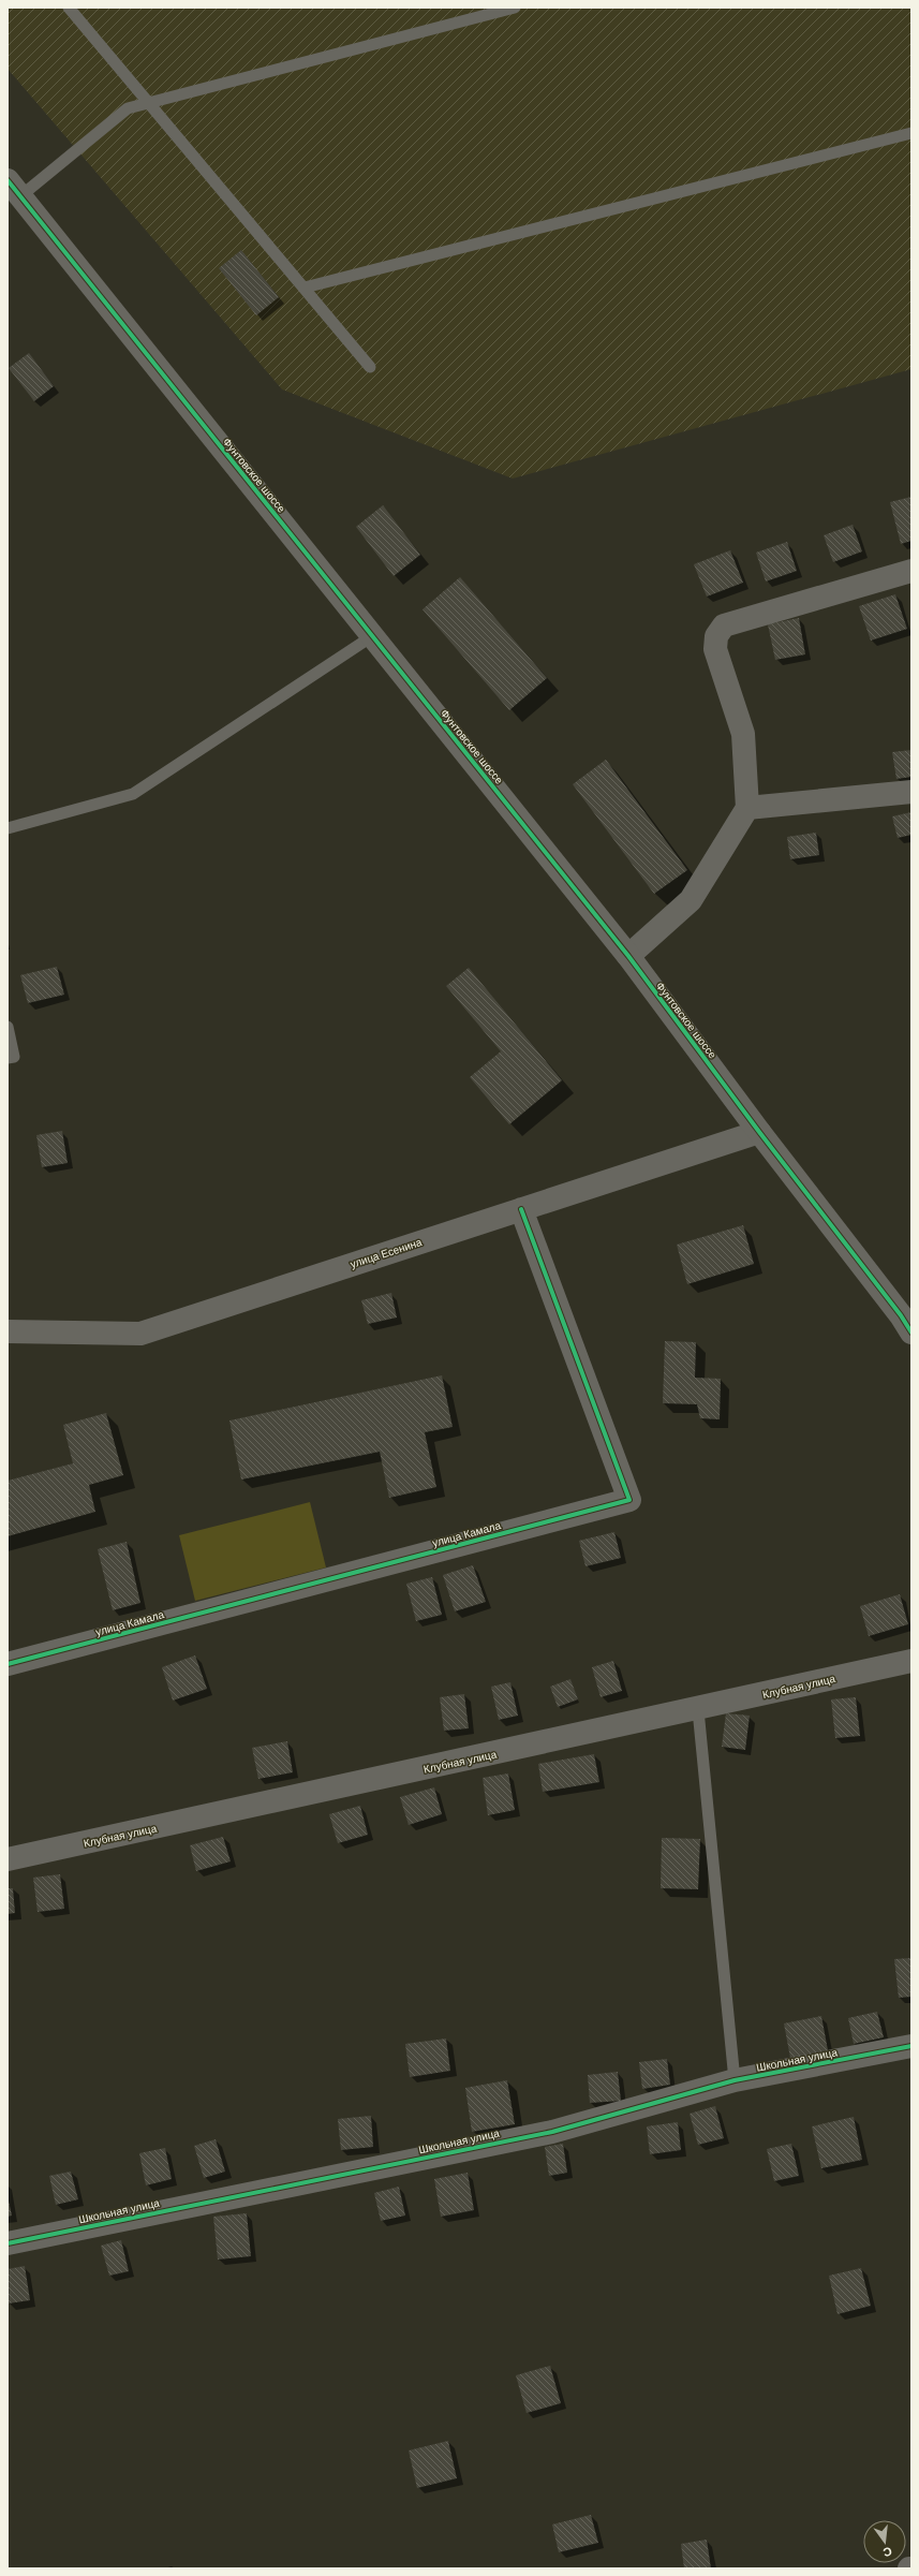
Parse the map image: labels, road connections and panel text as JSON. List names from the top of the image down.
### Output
{
  "streets": {
    "street": [
      "Фунтовское шоссе",
      "улица Есенина",
      "улица Камала",
      "Клубная улица",
      "Школьная улица"
    ]
  },
  "crossings": [
    ["Фунтовское шоссе", "улица Есенина"],
    ["улица Есенина", "улица Камала"]
  ],
  "north": "bottom"
}
